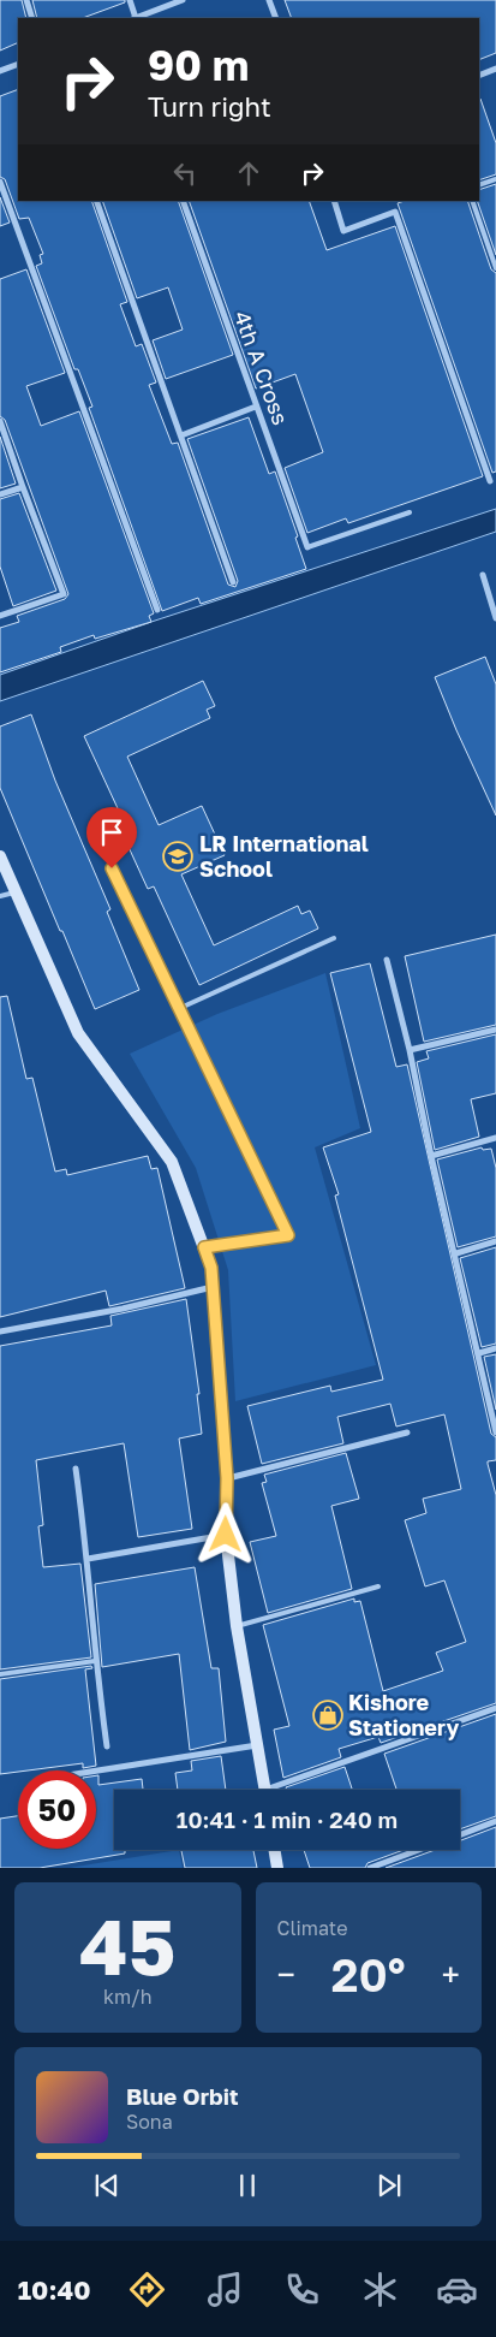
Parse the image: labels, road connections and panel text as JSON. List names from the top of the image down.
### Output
{
  "streets": {
    "street": ["4th A Cross"]
  },
  "places": {
    "school or university": ["LR International School"],
    "shop": ["Kishore Stationery"]
  },
  "page": {
    "turn": ["90 m", "Turn right"],
    "limit": "50",
    "trip": "10:41 · 1 min · 240 m",
    "tile": [
      ["45", "km/h"],
      "Climate"
    ],
    "heat": ["−", "20°", "+"],
    "song": ["Blue Orbit", "Sona"],
    "tabs": "10:40"
  }
}
